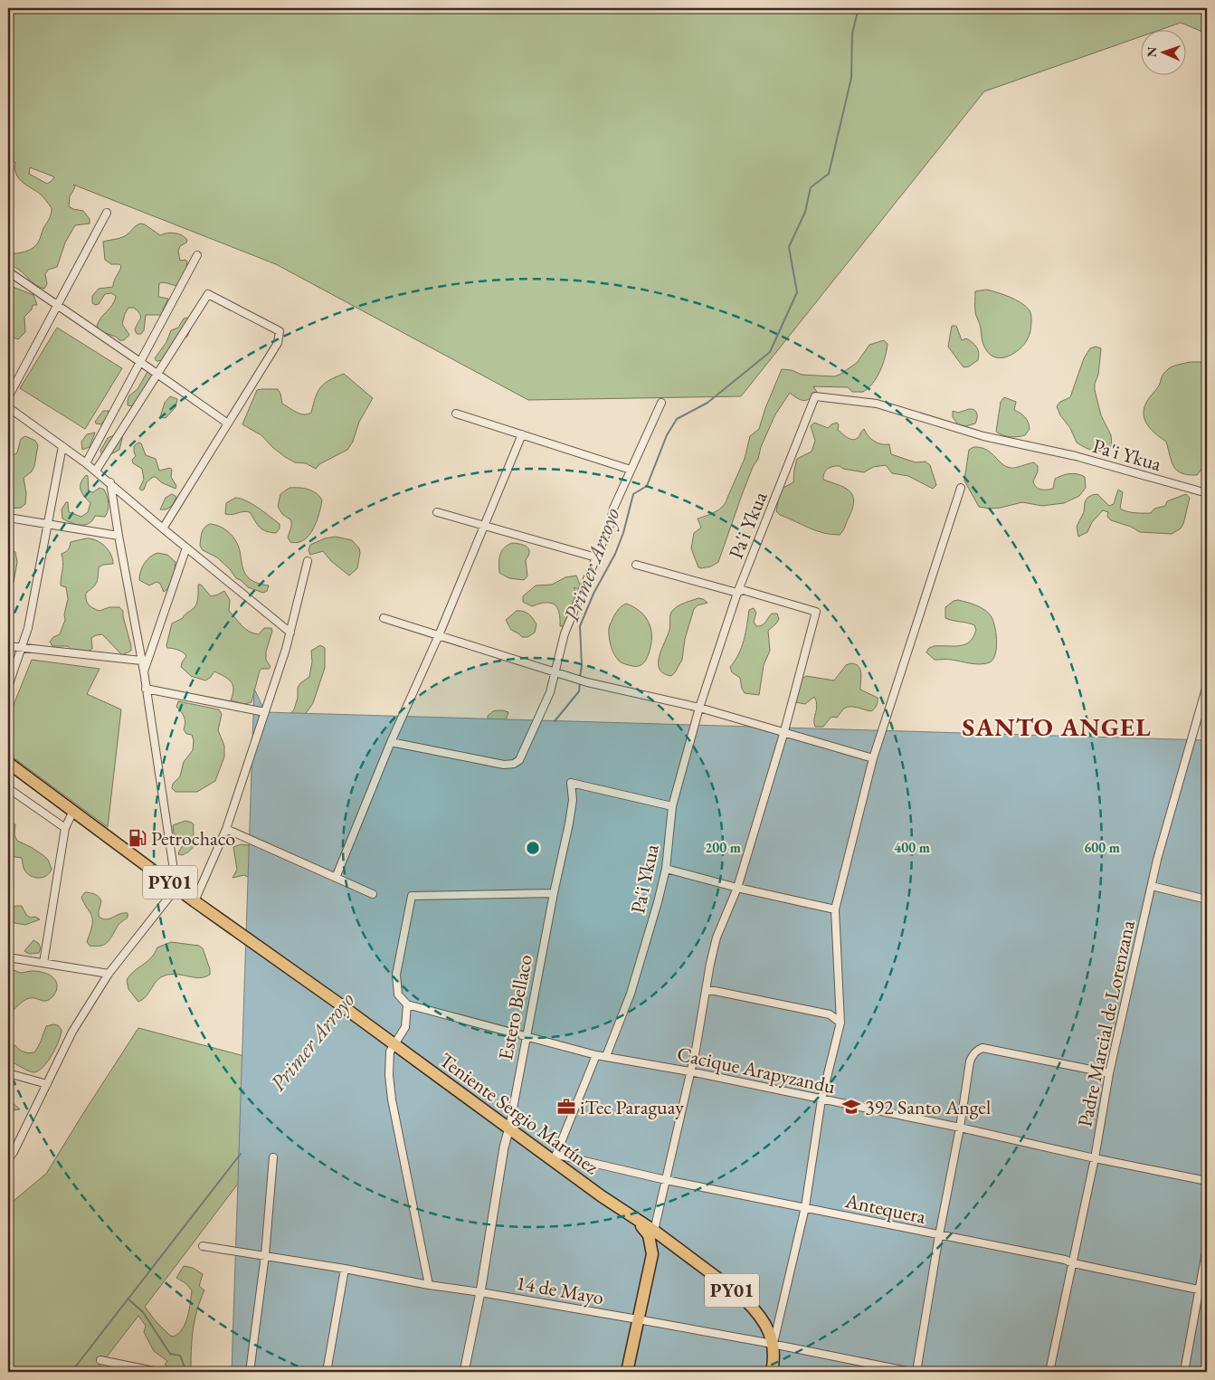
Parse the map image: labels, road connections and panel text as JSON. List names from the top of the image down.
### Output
{
  "streets": {
    "highway": ["PY01", "Teniente Sergio Martínez"],
    "street": [
      "Pa'i Ykua",
      "Estero Bellaco",
      "Padre Marcial de Lorenzana",
      "Cacique Arapyzandu",
      "Antequera",
      "14 de Mayo"
    ]
  },
  "crossings": [
    ["Pa'i Ykua", "Estero Bellaco"],
    ["Pa'i Ykua", "Cacique Arapyzandu"],
    ["PY01", "Teniente Sergio Martínez"],
    ["PY01", "14 de Mayo"],
    ["Estero Bellaco", "Cacique Arapyzandu"],
    ["Estero Bellaco", "Teniente Sergio Martínez"],
    ["Estero Bellaco", "14 de Mayo"],
    ["Padre Marcial de Lorenzana", "Cacique Arapyzandu"],
    ["Padre Marcial de Lorenzana", "Antequera"],
    ["Teniente Sergio Martínez", "Antequera"]
  ],
  "districts": ["SANTO ANGEL"],
  "water": ["Primer Arroyo"],
  "places": {
    "fuel station": ["Petrochaco"],
    "office": ["iTec Paraguay"],
    "school or university": ["392 Santo Angel"]
  },
  "north": "left",
  "rings": ["200 m", "400 m", "600 m"]
}
